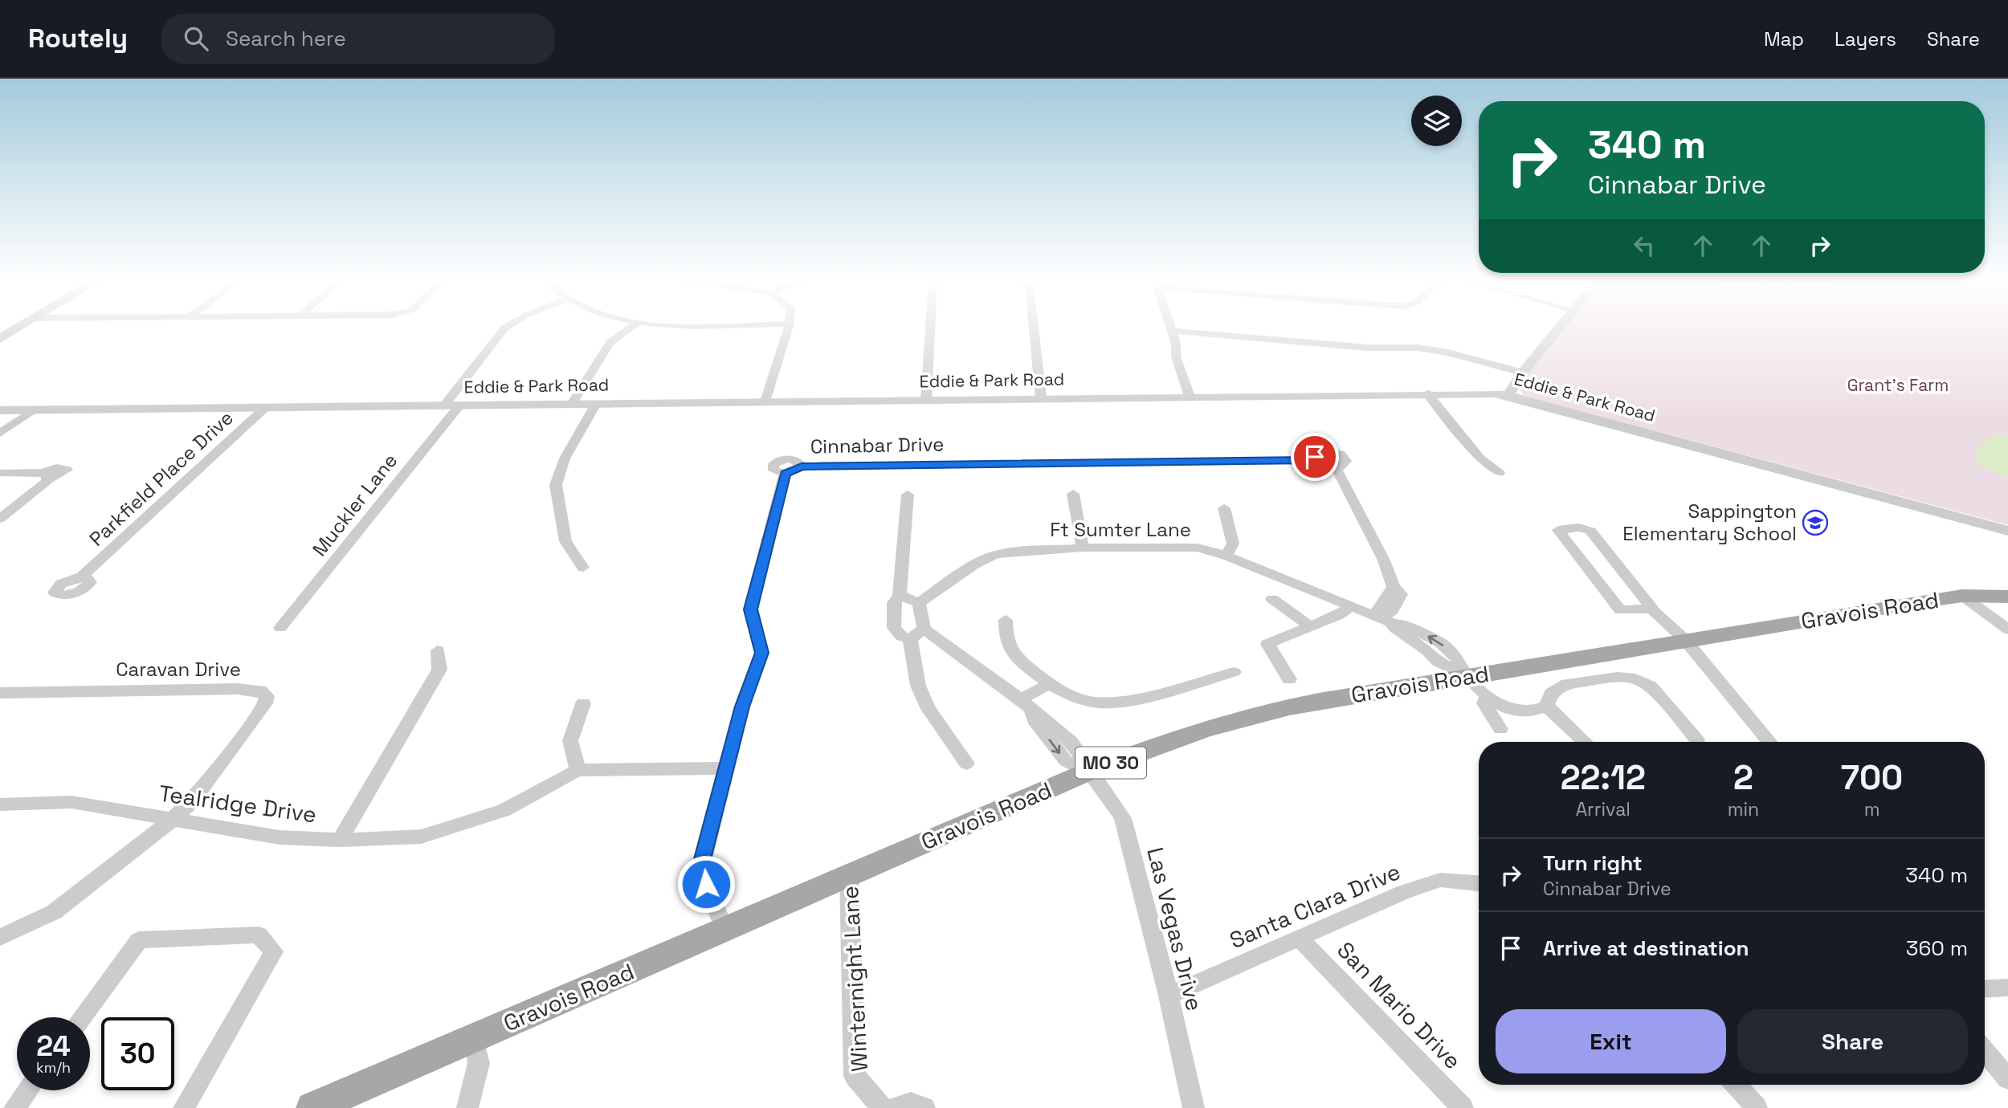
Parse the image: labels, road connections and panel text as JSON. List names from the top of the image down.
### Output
{
  "streets": {
    "main road": ["Gravois Road", "MO 30"],
    "street": [
      "Eddie & Park Road",
      "Cinnabar Drive",
      "Parkfield Place Drive",
      "Muckler Lane",
      "Ft Sumter Lane",
      "Caravan Drive",
      "Tealridge Drive",
      "Santa Clara Drive",
      "Las Vegas Drive",
      "Winternight Lane",
      "San Mario Drive"
    ]
  },
  "crossings": [
    ["Eddie & Park Road", "Parkfield Place Drive"],
    ["Eddie & Park Road", "Muckler Lane"],
    ["Cinnabar Drive", "Gravois Road"],
    ["Cinnabar Drive", "Tealridge Drive"],
    ["Ft Sumter Lane", "Gravois Road"],
    ["Ft Sumter Lane", "Las Vegas Drive"],
    ["Gravois Road", "Las Vegas Drive"],
    ["Gravois Road", "Winternight Lane"],
    ["Caravan Drive", "Tealridge Drive"],
    ["Santa Clara Drive", "Las Vegas Drive"],
    ["Santa Clara Drive", "San Mario Drive"]
  ],
  "parks": ["Grant's Farm"],
  "places": {
    "school or university": ["Sappington Elementary School"]
  },
  "page": {
    "header": "Routely",
    "search": "Search here",
    "nav": ["Map", "Layers", "Share"],
    "turn": ["340 m", "Cinnabar Drive"],
    "eta": [
      "22:12",
      "Arrival",
      "2",
      "min",
      "700",
      "m"
    ],
    "list": [
      {
        "name": "Turn right",
        "note": "Cinnabar Drive",
        "value": "340 m"
      },
      {
        "name": "Arrive at destination",
        "value": "360 m"
      }
    ],
    "buttons": ["Exit", "Share"],
    "speed": "24 km/h",
    "limit": "30"
  }
}
